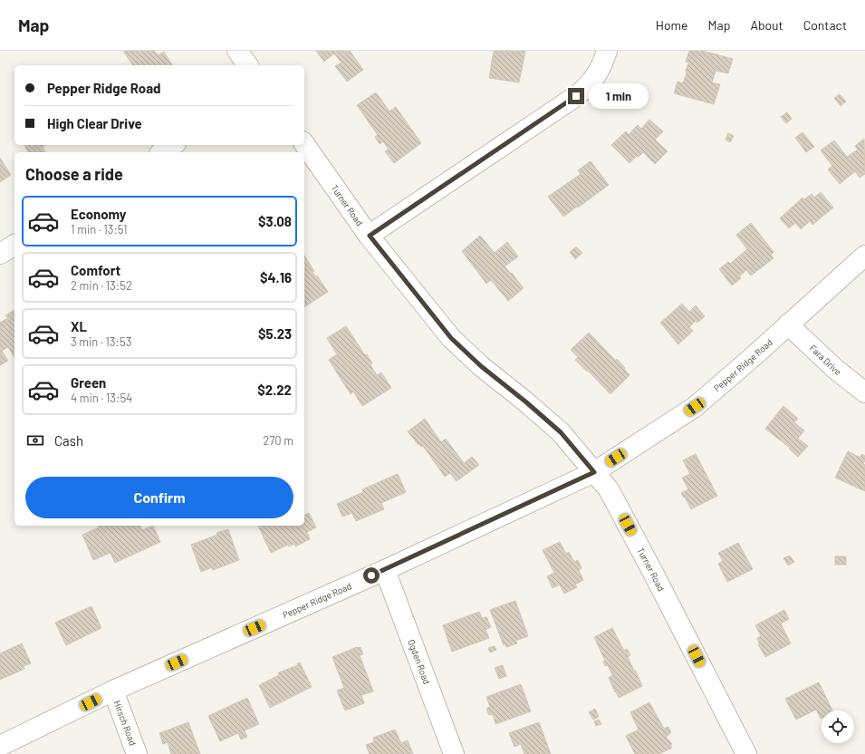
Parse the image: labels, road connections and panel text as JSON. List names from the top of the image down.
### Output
{
  "streets": {
    "street": [
      "Turner Road",
      "Fara Drive",
      "Pepper Ridge Road",
      "Ogden Road",
      "Hirsch Road"
    ]
  },
  "crossings": [
    ["Turner Road", "Pepper Ridge Road"],
    ["Fara Drive", "Pepper Ridge Road"],
    ["Pepper Ridge Road", "Ogden Road"],
    ["Pepper Ridge Road", "Hirsch Road"]
  ],
  "page": {
    "header": "Map",
    "nav": [
      "Home",
      "Map",
      "About",
      "Contact"
    ],
    "banner": ["Pepper Ridge Road", "High Clear Drive"],
    "bubble": "1 min",
    "heading": "Choose a ride",
    "list": [
      {
        "name": "Economy",
        "note": "1 min · 13:51",
        "value": "$3.08"
      },
      {
        "name": "Comfort",
        "note": "2 min · 13:52",
        "value": "$4.16"
      },
      {
        "name": "XL",
        "note": "3 min · 13:53",
        "value": "$5.23"
      },
      {
        "name": "Green",
        "note": "4 min · 13:54",
        "value": "$2.22"
      }
    ],
    "pay": ["Cash", "270 m"],
    "buttons": "Confirm"
  }
}
